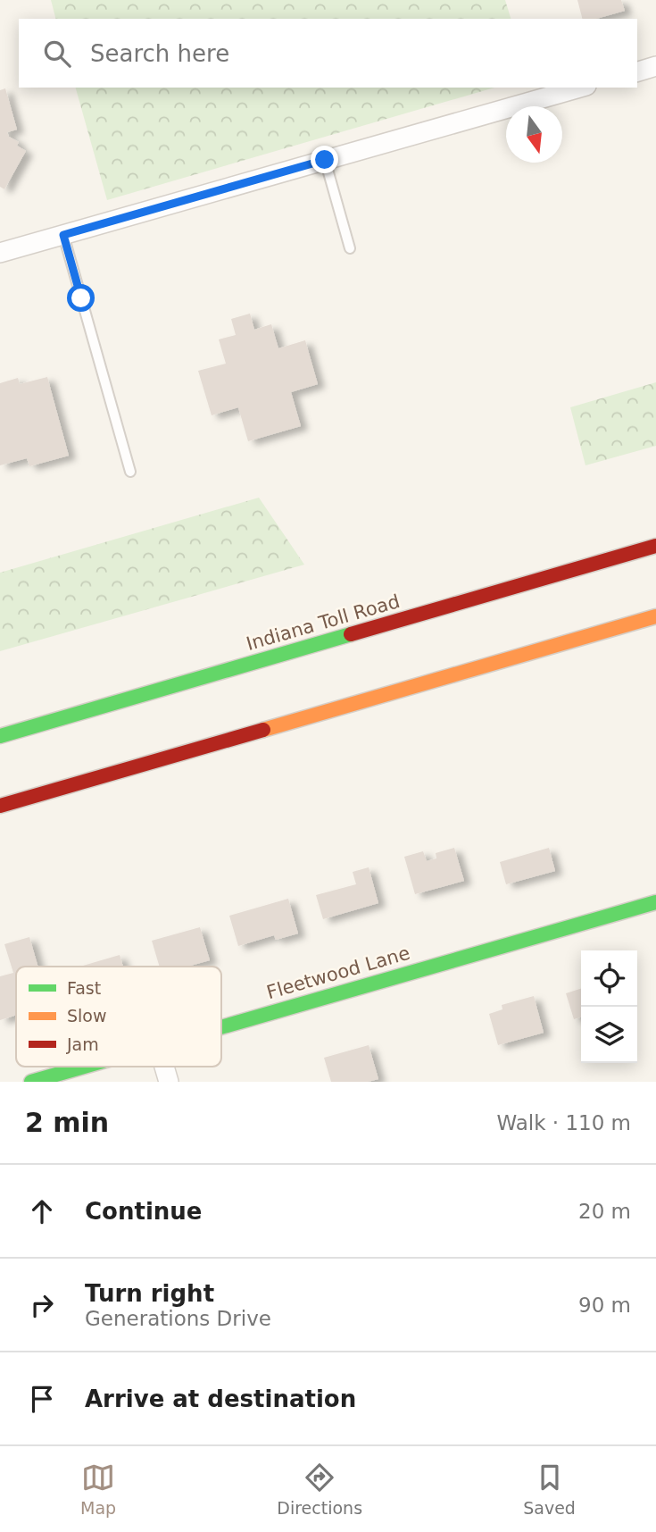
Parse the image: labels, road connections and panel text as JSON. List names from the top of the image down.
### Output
{
  "streets": {
    "main road": ["Indiana Toll Road", "Fleetwood Lane"]
  },
  "legend": ["Fast", "Slow", "Jam"],
  "north": "bottom",
  "page": {
    "search": "Search here",
    "heading": ["2 min", "Walk · 110 m"],
    "list": [
      ["Continue", "20 m"],
      ["Turn right", "Generations Drive", "90 m"],
      "Arrive at destination"
    ],
    "nav": ["Map", "Directions", "Saved"]
  }
}
